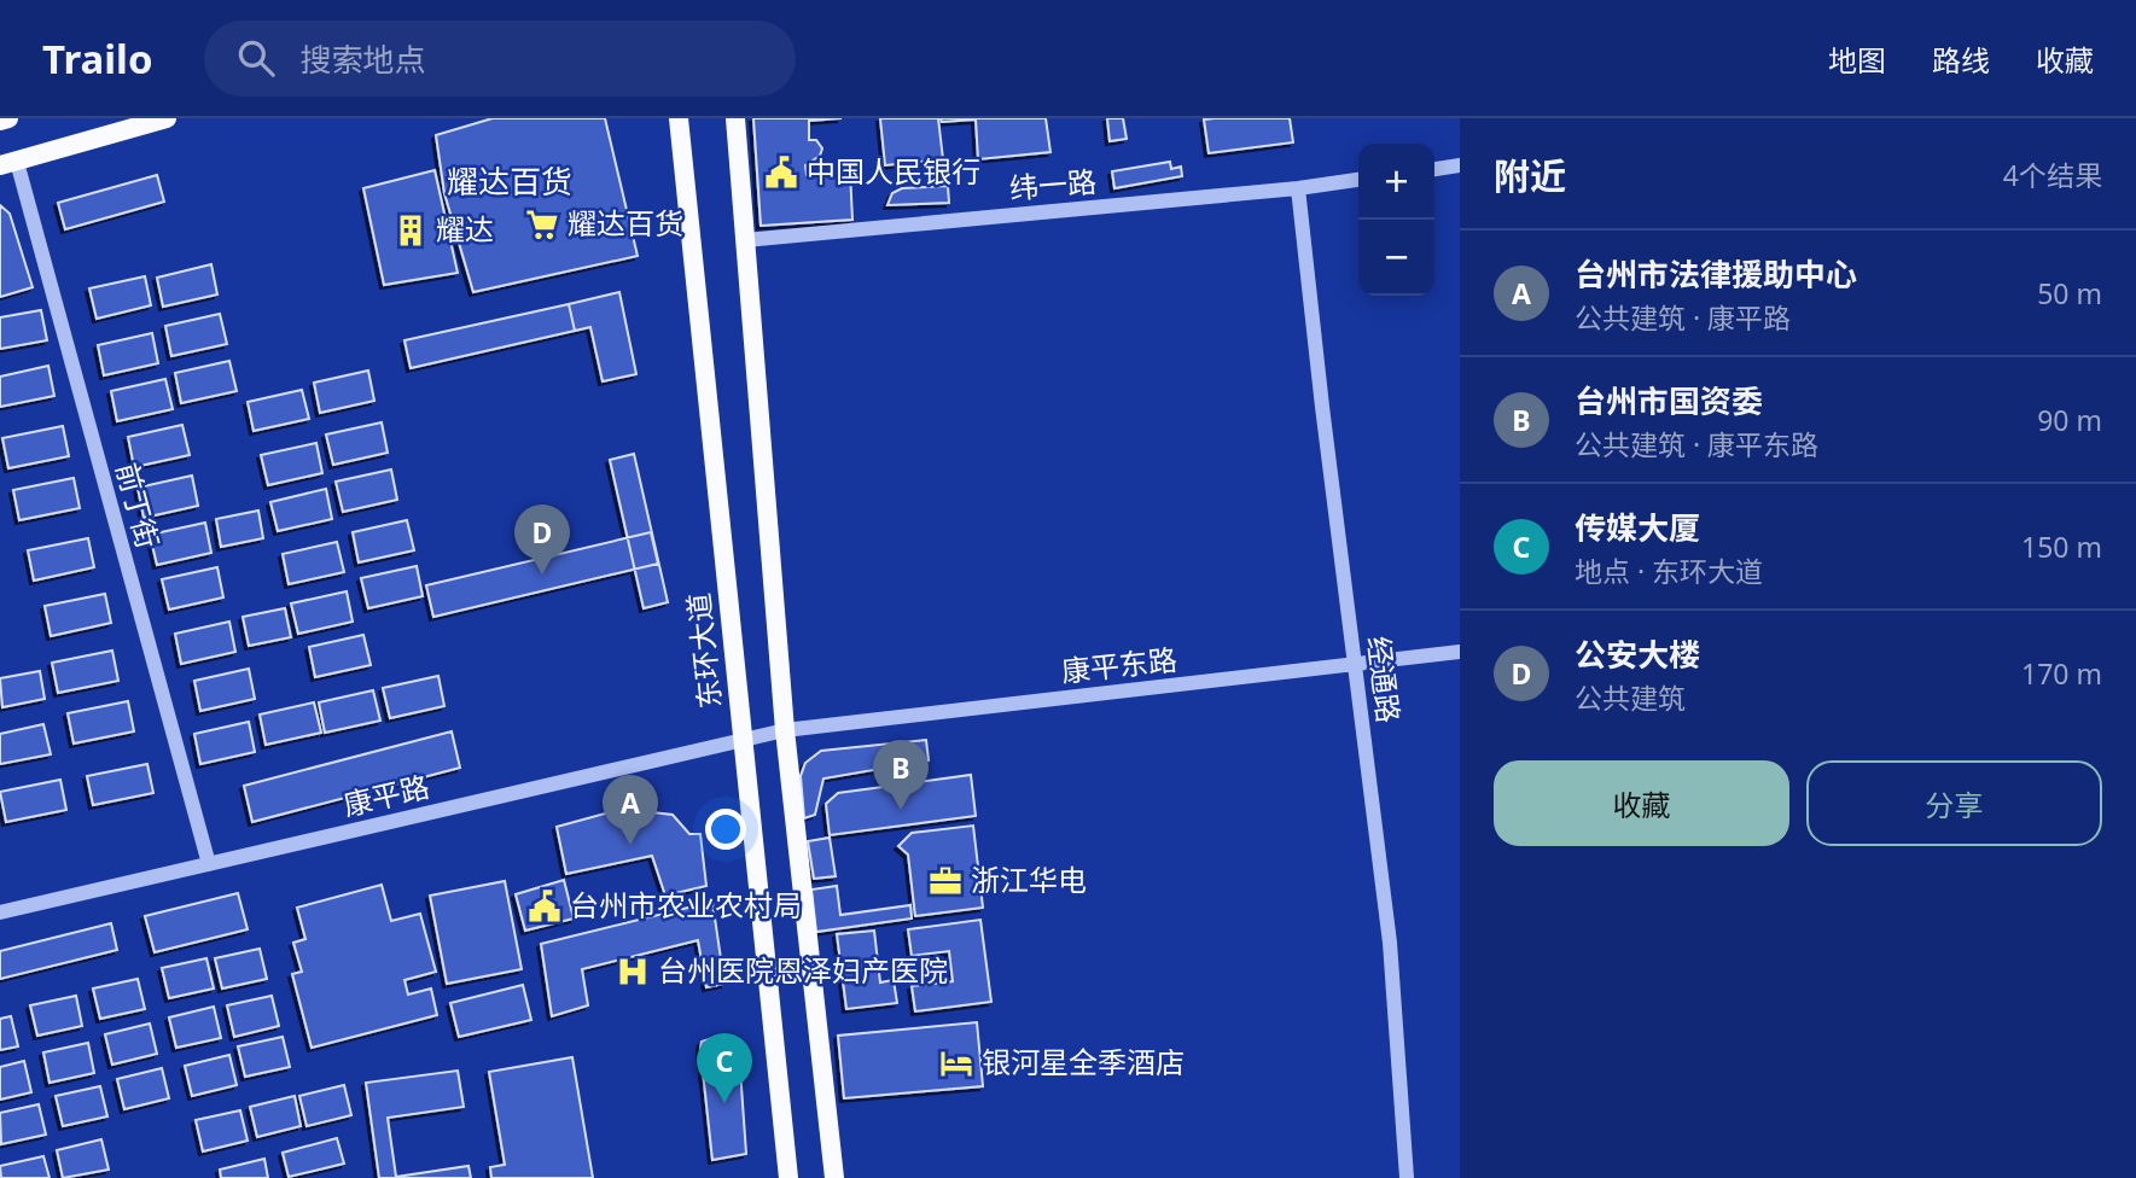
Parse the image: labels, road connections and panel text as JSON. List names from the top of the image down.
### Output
{
  "streets": {
    "main road": ["东环大道"],
    "street": [
      "纬一路",
      "前丁街",
      "康平东路",
      "经通路",
      "康平路"
    ]
  },
  "crossings": [
    ["纬一路", "经通路"],
    ["前丁街", "康平路"],
    ["东环大道", "康平路"],
    ["康平东路", "经通路"],
    ["康平东路", "康平路"]
  ],
  "districts": ["耀达百货"],
  "places": {
    "public building": ["中国人民银行", "台州市农业农村局"],
    "supermarket": ["耀达百货"],
    "building": ["耀达"],
    "office": ["浙江华电"],
    "hospital": ["台州医院恩泽妇产医院"],
    "hotel": ["银河星全季酒店"]
  },
  "page": {
    "header": "Trailo",
    "search": "搜索地点",
    "nav": ["地图", "路线", "收藏"],
    "heading": ["附近", "4个结果"],
    "map_buttons": ["+", "−"],
    "list": [
      {
        "mark": "A",
        "name": "台州市法律援助中心",
        "note": "公共建筑 · 康平路",
        "value": "50 m"
      },
      {
        "mark": "B",
        "name": "台州市国资委",
        "note": "公共建筑 · 康平东路",
        "value": "90 m"
      },
      {
        "mark": "C",
        "name": "传媒大厦",
        "note": "地点 · 东环大道",
        "value": "150 m"
      },
      {
        "mark": "D",
        "name": "公安大楼",
        "note": "公共建筑",
        "value": "170 m"
      }
    ],
    "pins": [
      "D",
      "B",
      "A",
      "C"
    ],
    "buttons": ["收藏", "分享"]
  }
}
